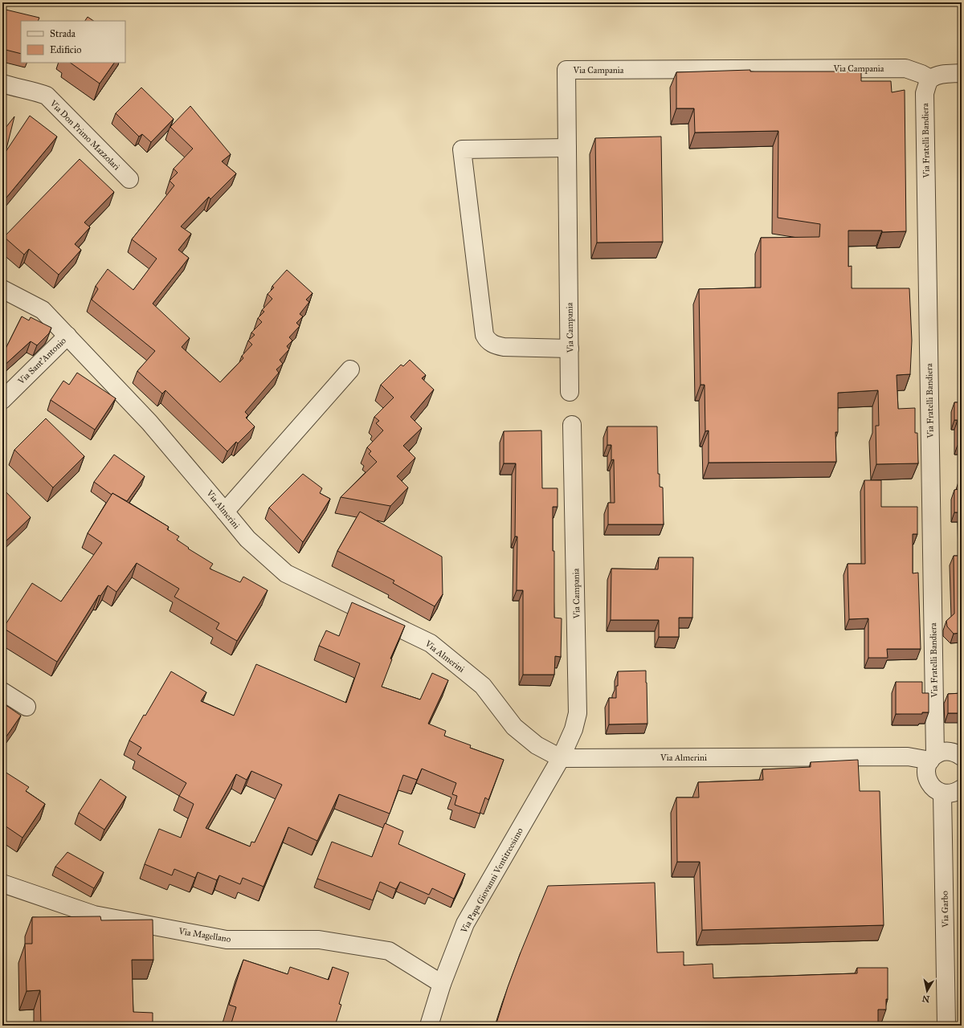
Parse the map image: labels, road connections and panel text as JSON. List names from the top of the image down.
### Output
{
  "streets": {
    "street": [
      "Via Campania",
      "Via Don Primo Mazzolari",
      "Via Fratelli Bandiera",
      "Via Sant'Antonio",
      "Via Almerini",
      "Via Papa Giovanni Ventitreesimo",
      "Via Garbo",
      "Via Magellano"
    ]
  },
  "crossings": [
    ["Via Campania", "Via Fratelli Bandiera"],
    ["Via Campania", "Via Almerini"],
    ["Via Campania", "Via Papa Giovanni Ventitreesimo"],
    ["Via Fratelli Bandiera", "Via Almerini"],
    ["Via Sant'Antonio", "Via Almerini"],
    ["Via Almerini", "Via Papa Giovanni Ventitreesimo"],
    ["Via Papa Giovanni Ventitreesimo", "Via Magellano"]
  ],
  "legend": ["Strada", "Edificio"],
  "north": "bottom"
}
